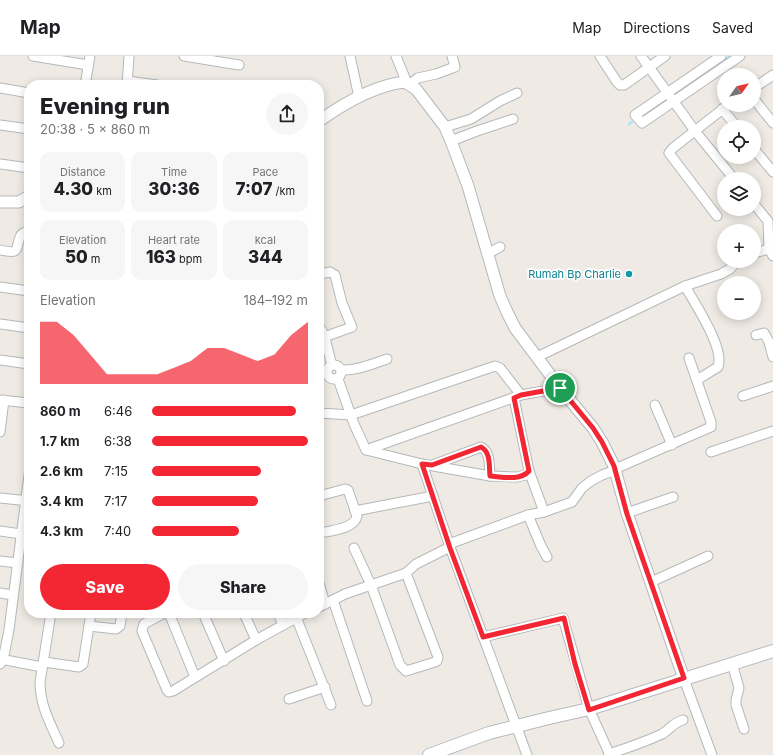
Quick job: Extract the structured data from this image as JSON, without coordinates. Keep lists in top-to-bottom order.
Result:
{
  "places": ["Rumah Bp Charlie"],
  "north": "top right",
  "page": {
    "header": "Map",
    "nav": ["Map", "Directions", "Saved"],
    "map_buttons": ["+", "−"],
    "heading": ["Evening run", "20:38 · 5 × 860 m"],
    "stats": [
      ["Distance", "4.30 km"],
      ["Time", "30:36"],
      ["Pace", "7:07 /km"],
      ["Elevation", "50 m"],
      ["Heart rate", "163 bpm"],
      ["kcal", "344"]
    ],
    "chart": ["Elevation", "184–192 m"],
    "list": [
      {
        "name": "860 m",
        "note": "6:46"
      },
      {
        "name": "1.7 km",
        "note": "6:38"
      },
      {
        "name": "2.6 km",
        "note": "7:15"
      },
      {
        "name": "3.4 km",
        "note": "7:17"
      },
      {
        "name": "4.3 km",
        "note": "7:40"
      }
    ],
    "buttons": ["Save", "Share"]
  }
}
